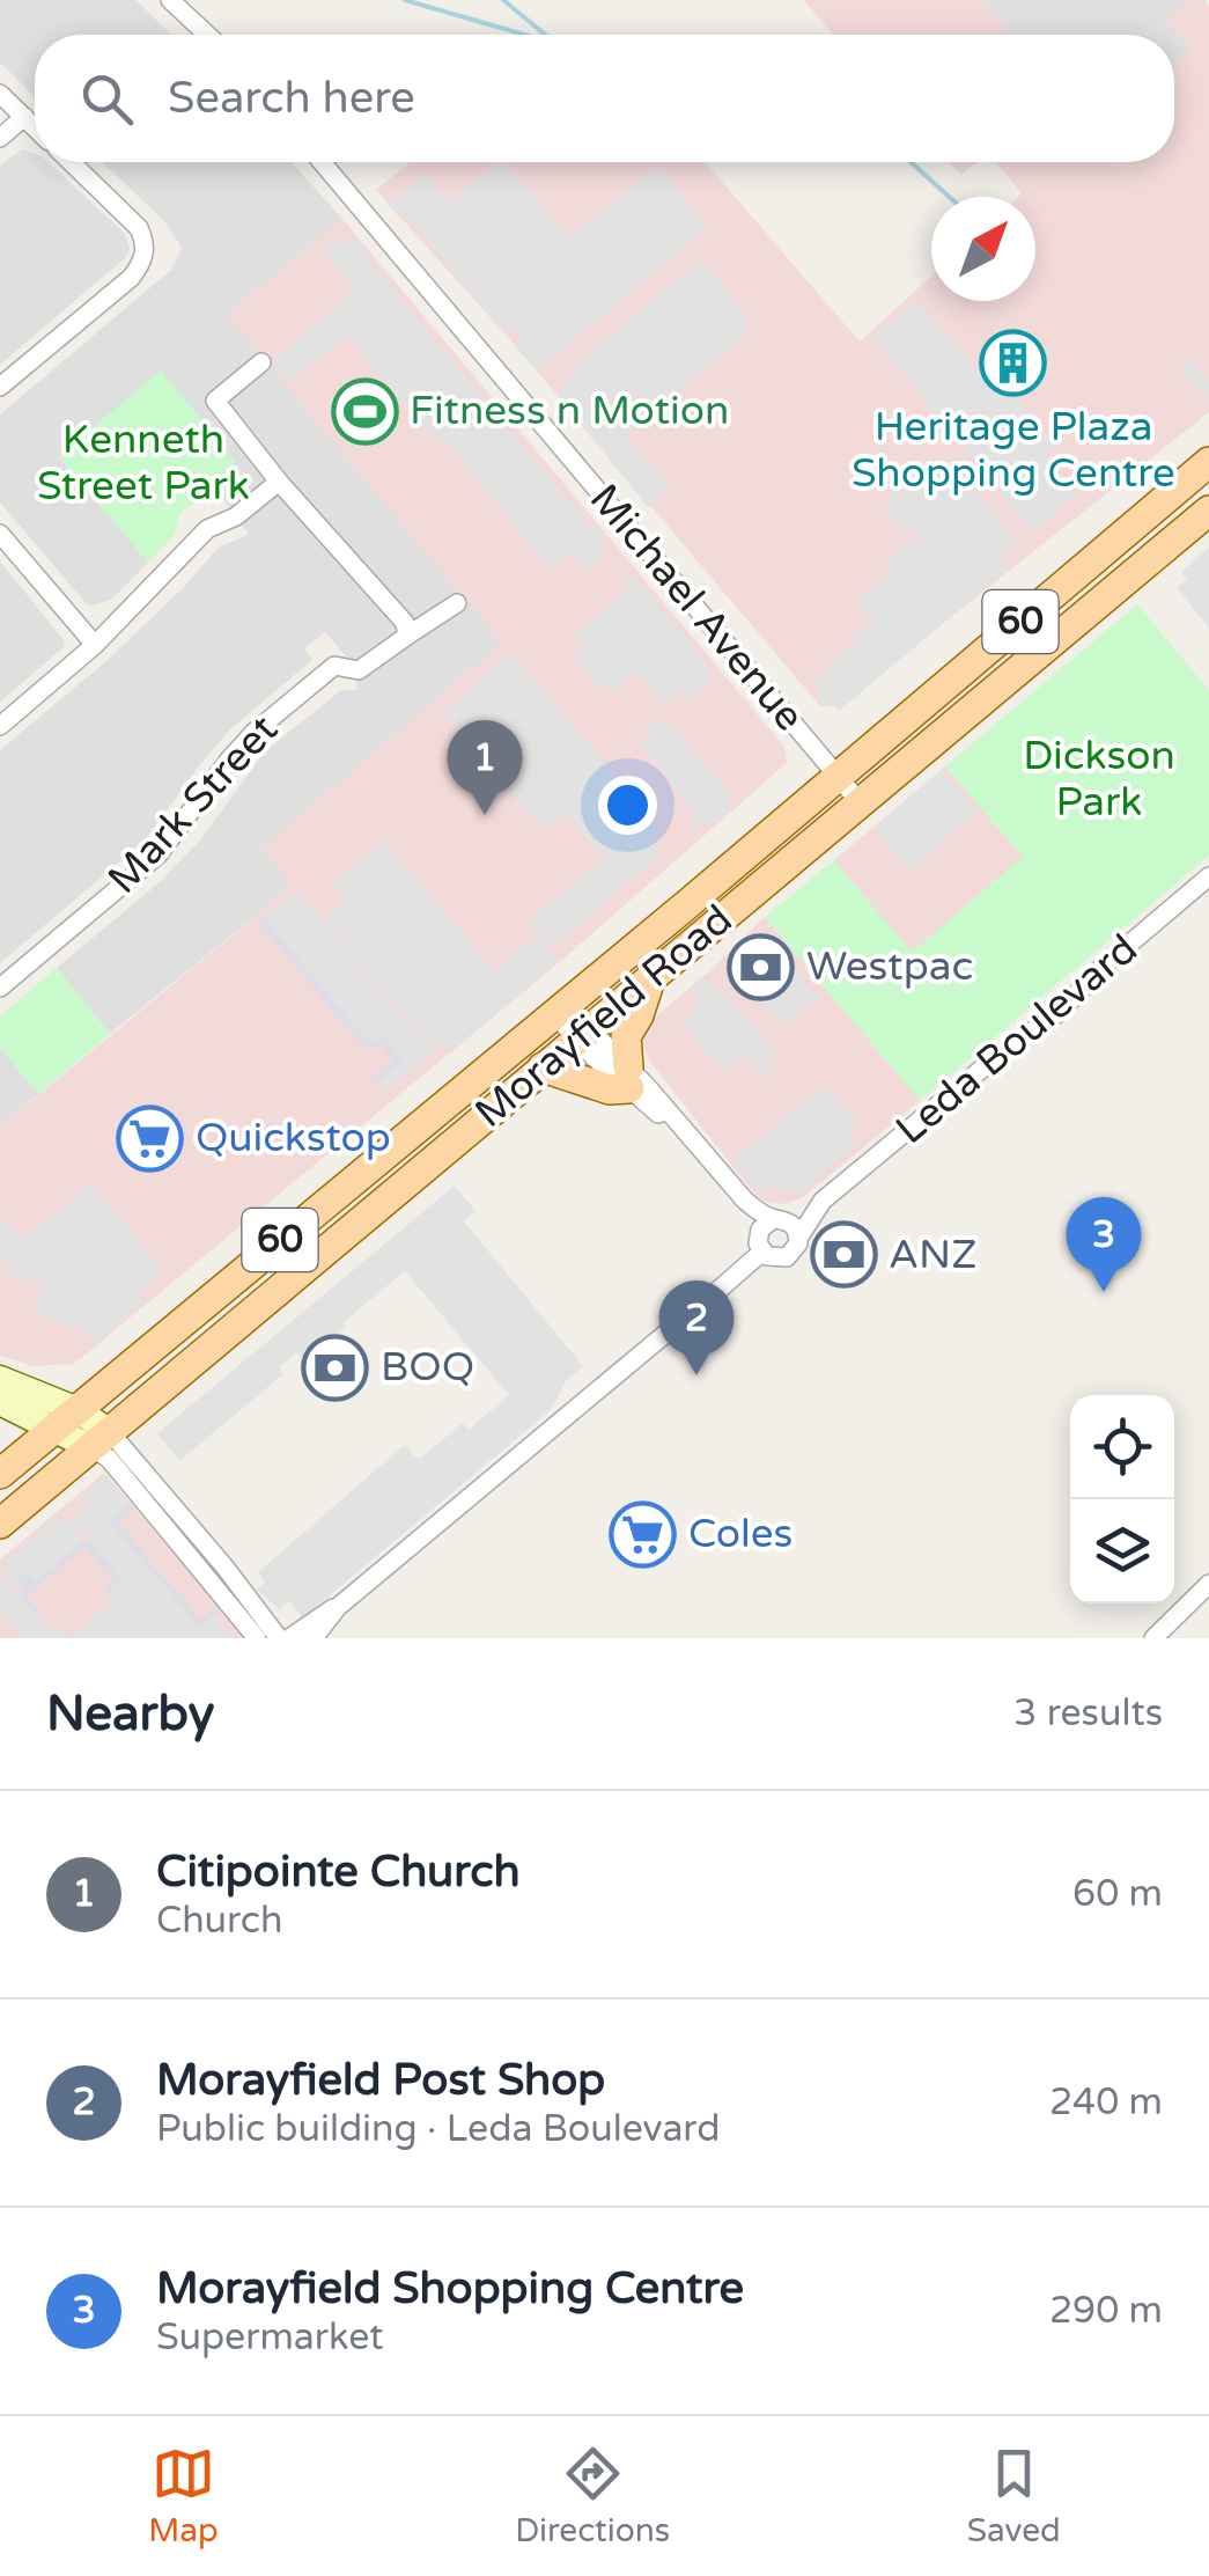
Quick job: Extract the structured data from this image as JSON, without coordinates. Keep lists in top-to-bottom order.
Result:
{
  "streets": {
    "main road": ["60", "Morayfield Road"],
    "street": ["Michael Avenue", "Mark Street", "Leda Boulevard"]
  },
  "crossings": [
    ["Michael Avenue", "Morayfield Road"]
  ],
  "parks": ["Kenneth Street Park", "Dickson Park"],
  "places": {
    "building": ["Heritage Plaza Shopping Centre"],
    "sports": ["Fitness n Motion"],
    "bank": ["Westpac", "ANZ", "BOQ"],
    "supermarket": ["Quickstop", "Coles"]
  },
  "north": "top right",
  "page": {
    "search": "Search here",
    "pins": ["1", "3", "2"],
    "heading": ["Nearby", "3 results"],
    "list": [
      {
        "mark": "1",
        "name": "Citipointe Church",
        "note": "Church",
        "value": "60 m"
      },
      {
        "mark": "2",
        "name": "Morayfield Post Shop",
        "note": "Public building · Leda Boulevard",
        "value": "240 m"
      },
      {
        "mark": "3",
        "name": "Morayfield Shopping Centre",
        "note": "Supermarket",
        "value": "290 m"
      }
    ],
    "nav": ["Map", "Directions", "Saved"]
  }
}
